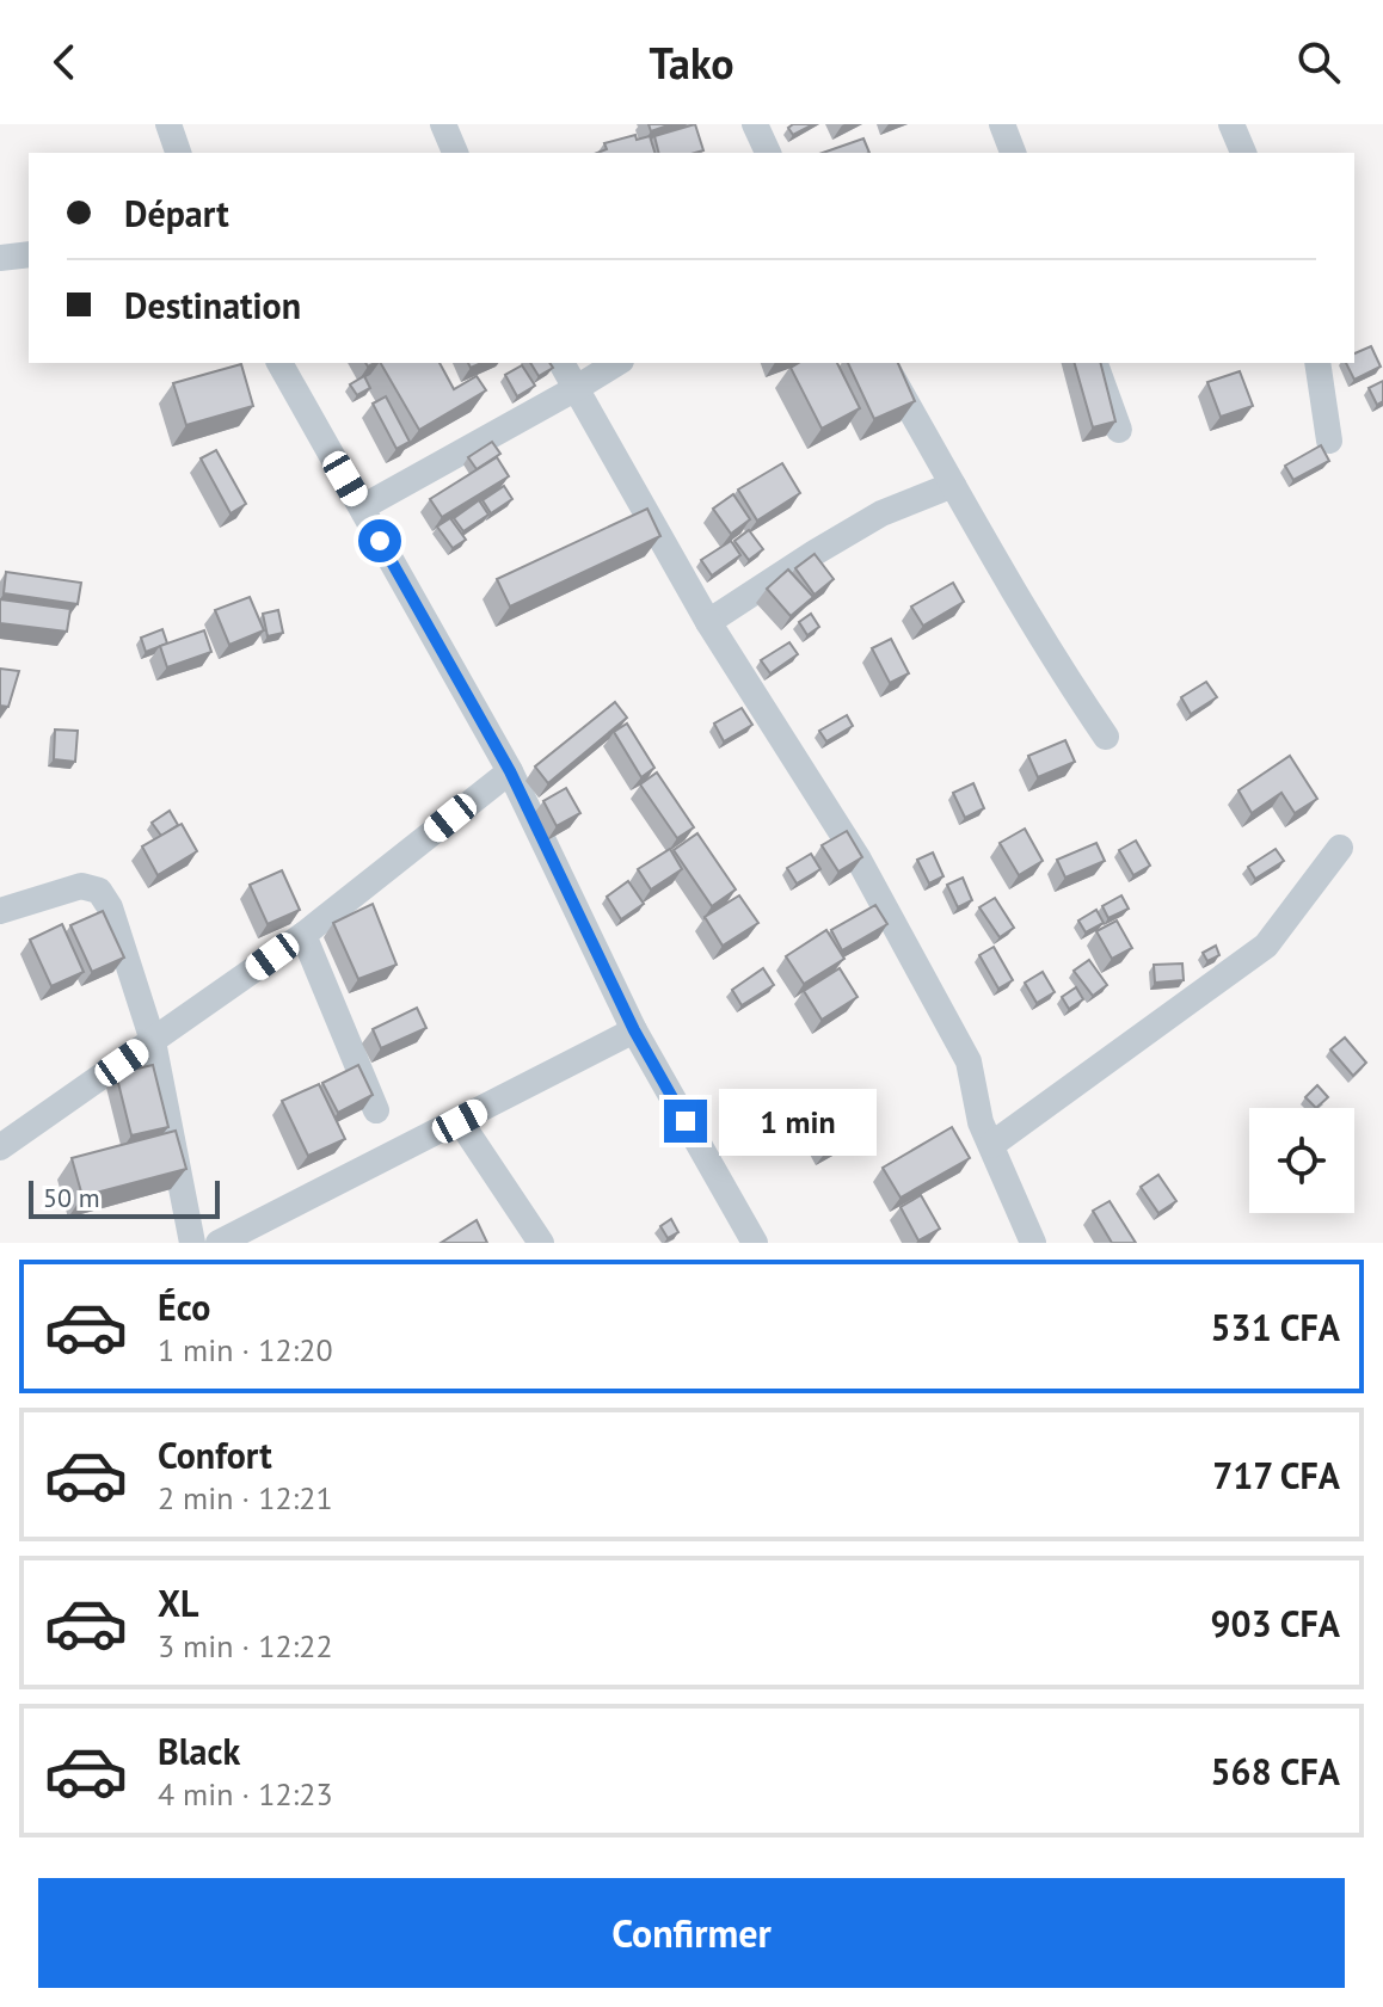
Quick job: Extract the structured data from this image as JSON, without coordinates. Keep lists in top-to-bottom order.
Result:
{
  "scale_bar": "50 m",
  "page": {
    "header": "Tako",
    "banner": ["Départ", "Destination"],
    "bubble": "1 min",
    "scale": "50 m",
    "list": [
      {
        "name": "Éco",
        "note": "1 min · 12:20",
        "value": "531 CFA"
      },
      {
        "name": "Confort",
        "note": "2 min · 12:21",
        "value": "717 CFA"
      },
      {
        "name": "XL",
        "note": "3 min · 12:22",
        "value": "903 CFA"
      },
      {
        "name": "Black",
        "note": "4 min · 12:23",
        "value": "568 CFA"
      }
    ],
    "buttons": "Confirmer"
  }
}
